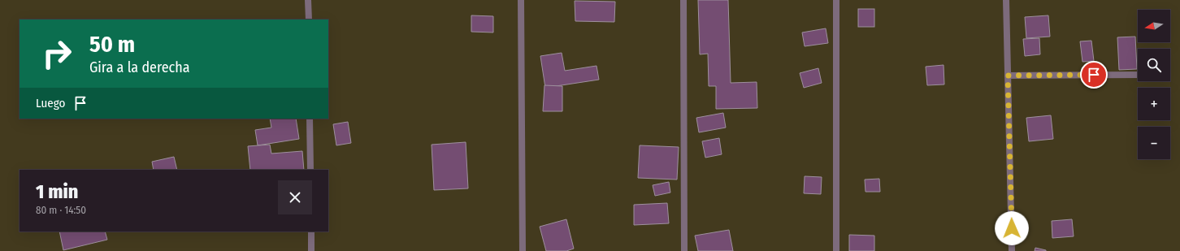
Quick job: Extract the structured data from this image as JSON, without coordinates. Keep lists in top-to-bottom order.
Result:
{
  "north": "left",
  "page": {
    "map_buttons": ["+", "−"],
    "turn": ["50 m", "Gira a la derecha"],
    "then": "Luego",
    "heading": ["1 min", "80 m · 14:50"]
  }
}
